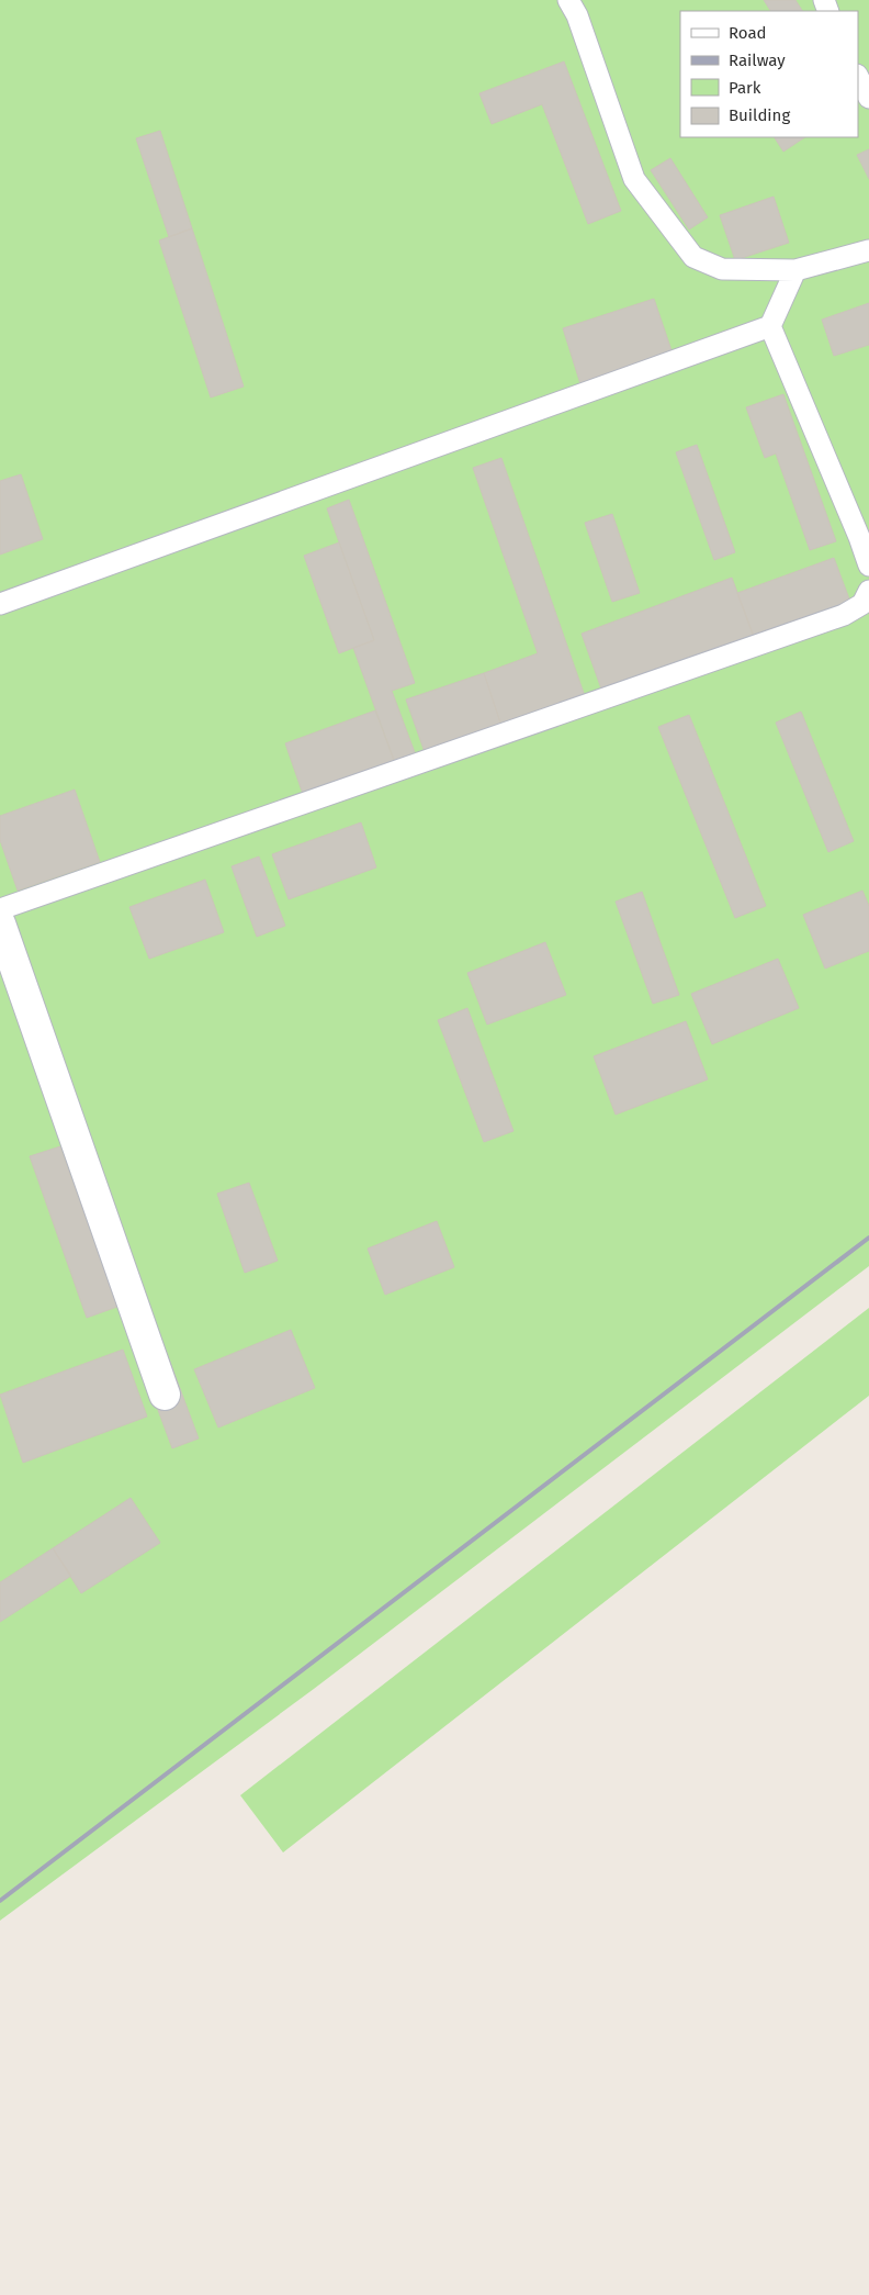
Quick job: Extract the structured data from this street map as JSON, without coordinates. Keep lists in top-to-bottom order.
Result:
{
  "legend": [
    "Road",
    "Railway",
    "Park",
    "Building"
  ]
}
